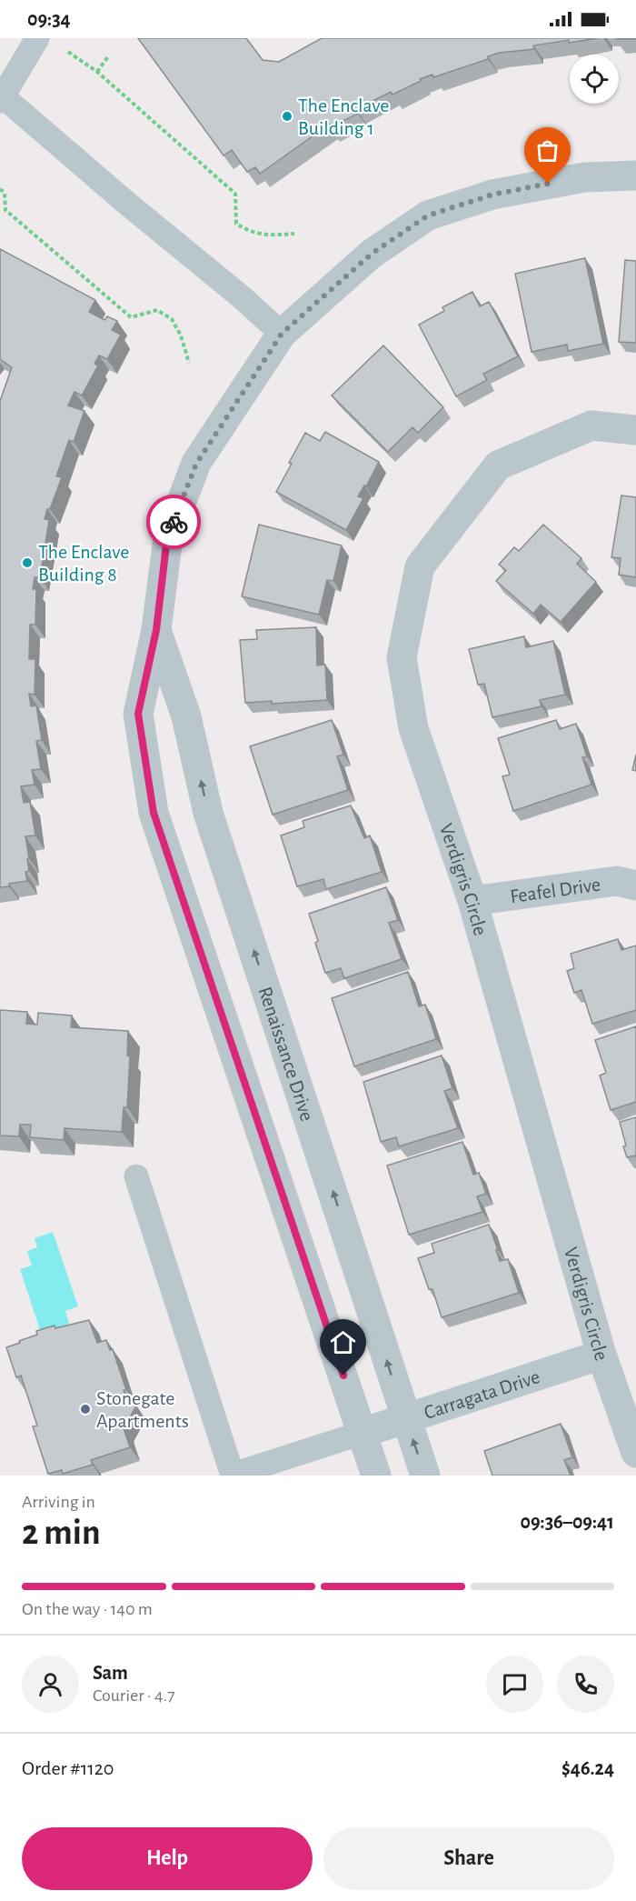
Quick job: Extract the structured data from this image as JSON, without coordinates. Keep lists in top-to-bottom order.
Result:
{
  "streets": {
    "street": [
      "Verdigris Circle",
      "Feafel Drive",
      "Renaissance Drive",
      "Carragata Drive"
    ]
  },
  "crossings": [
    ["Verdigris Circle", "Feafel Drive"],
    ["Verdigris Circle", "Carragata Drive"],
    ["Renaissance Drive", "Carragata Drive"]
  ],
  "places": ["The Enclave Building 1", "The Enclave Building 8", "Stonegate Apartments"],
  "page": {
    "status": "09:34",
    "heading": ["2 min", "Arriving in", "09:36–09:41"],
    "panel": [
      "Sam",
      "Courier · 4.7",
      "Order #1120",
      "$46.24"
    ],
    "bar": "On the way · 140 m",
    "buttons": ["Help", "Share"]
  }
}
